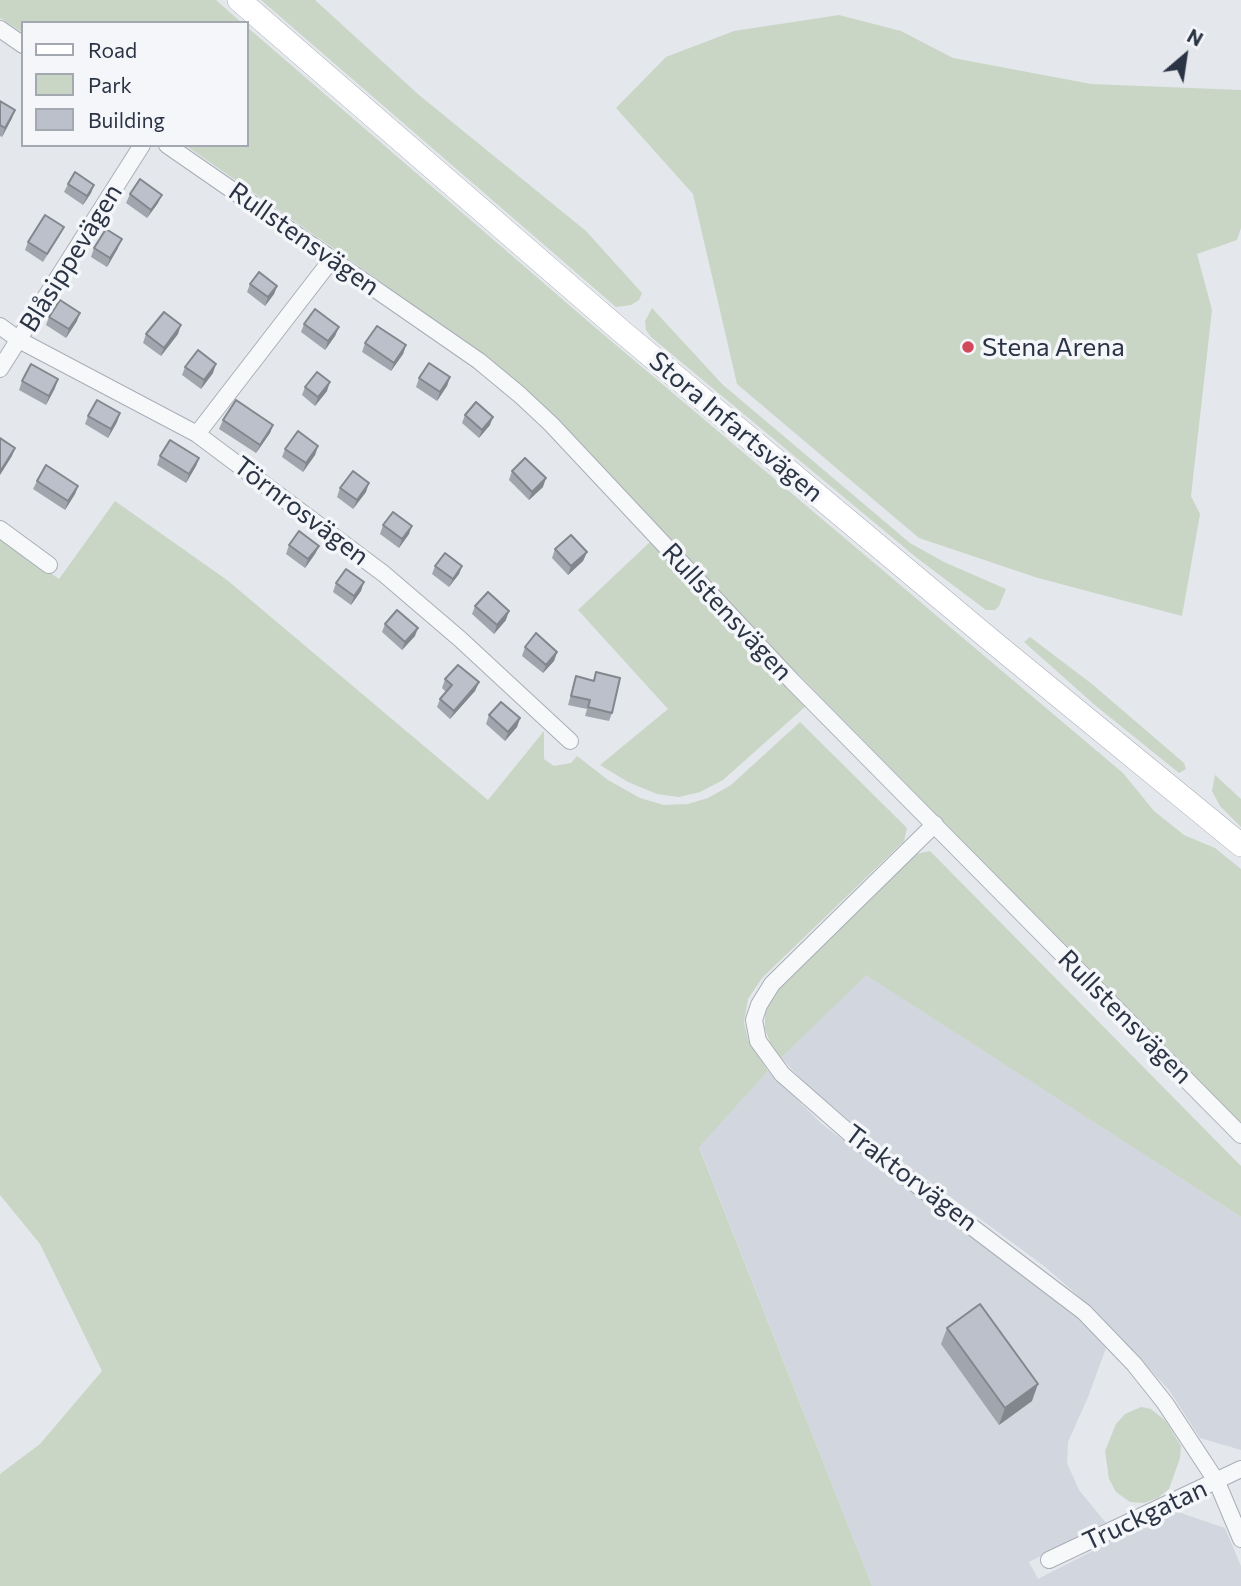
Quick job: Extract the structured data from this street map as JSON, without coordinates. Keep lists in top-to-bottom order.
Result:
{
  "streets": {
    "main road": ["Stora Infartsvägen"],
    "street": [
      "Rullstensvägen",
      "Blåsippevägen",
      "Törnrosvägen",
      "Traktorvägen",
      "Truckgatan"
    ]
  },
  "crossings": [
    ["Rullstensvägen", "Traktorvägen"],
    ["Blåsippevägen", "Törnrosvägen"],
    ["Traktorvägen", "Truckgatan"]
  ],
  "places": ["Stena Arena"],
  "legend": ["Road", "Park", "Building"],
  "north": "top right"
}
